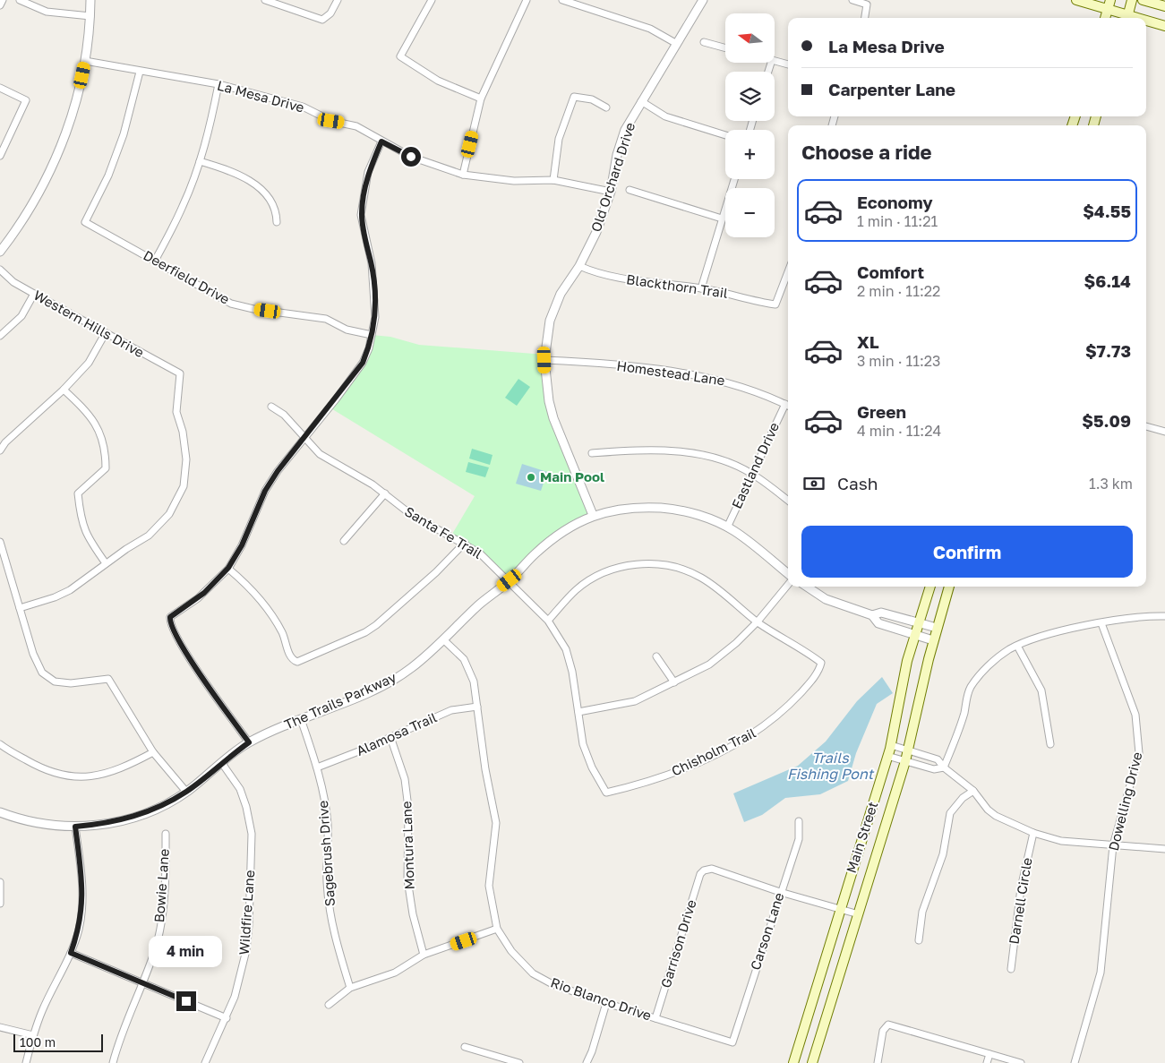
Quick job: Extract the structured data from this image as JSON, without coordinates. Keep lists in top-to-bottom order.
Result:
{
  "streets": {
    "main road": ["Main Street"],
    "street": [
      "La Mesa Drive",
      "Old Orchard Drive",
      "Deerfield Drive",
      "Blackthorn Trail",
      "Western Hills Drive",
      "Homestead Lane",
      "Eastland Drive",
      "Santa Fe Trail",
      "The Trails Parkway",
      "Alamosa Trail",
      "Chisholm Trail",
      "Dowelling Drive",
      "Montura Lane",
      "Sagebrush Drive",
      "Bowie Lane",
      "Darnell Circle",
      "Wildfire Lane",
      "Carson Lane",
      "Garrison Drive",
      "Rio Blanco Drive"
    ]
  },
  "crossings": [
    ["La Mesa Drive", "Old Orchard Drive"],
    ["La Mesa Drive", "Deerfield Drive"],
    ["Old Orchard Drive", "Blackthorn Trail"],
    ["Old Orchard Drive", "Homestead Lane"],
    ["Old Orchard Drive", "The Trails Parkway"],
    ["Homestead Lane", "Eastland Drive"],
    ["Eastland Drive", "The Trails Parkway"],
    ["Santa Fe Trail", "The Trails Parkway"],
    ["Santa Fe Trail", "Chisholm Trail"],
    ["The Trails Parkway", "Sagebrush Drive"],
    ["The Trails Parkway", "Wildfire Lane"],
    ["The Trails Parkway", "Rio Blanco Drive"],
    ["Alamosa Trail", "Montura Lane"],
    ["Alamosa Trail", "Sagebrush Drive"],
    ["Alamosa Trail", "Rio Blanco Drive"],
    ["Carson Lane", "Garrison Drive"],
    ["Carson Lane", "Rio Blanco Drive"],
    ["Garrison Drive", "Rio Blanco Drive"]
  ],
  "water": ["Trails Fishing Pont"],
  "places": ["Main Pool"],
  "scale_bar": "100 m",
  "north": "left",
  "page": {
    "map_buttons": ["+", "−"],
    "banner": ["La Mesa Drive", "Carpenter Lane"],
    "heading": "Choose a ride",
    "list": [
      {
        "name": "Economy",
        "note": "1 min · 11:21",
        "value": "$4.55"
      },
      {
        "name": "Comfort",
        "note": "2 min · 11:22",
        "value": "$6.14"
      },
      {
        "name": "XL",
        "note": "3 min · 11:23",
        "value": "$7.73"
      },
      {
        "name": "Green",
        "note": "4 min · 11:24",
        "value": "$5.09"
      }
    ],
    "pay": ["Cash", "1.3 km"],
    "buttons": "Confirm",
    "bubble": "4 min",
    "scale": "100 m"
  }
}
